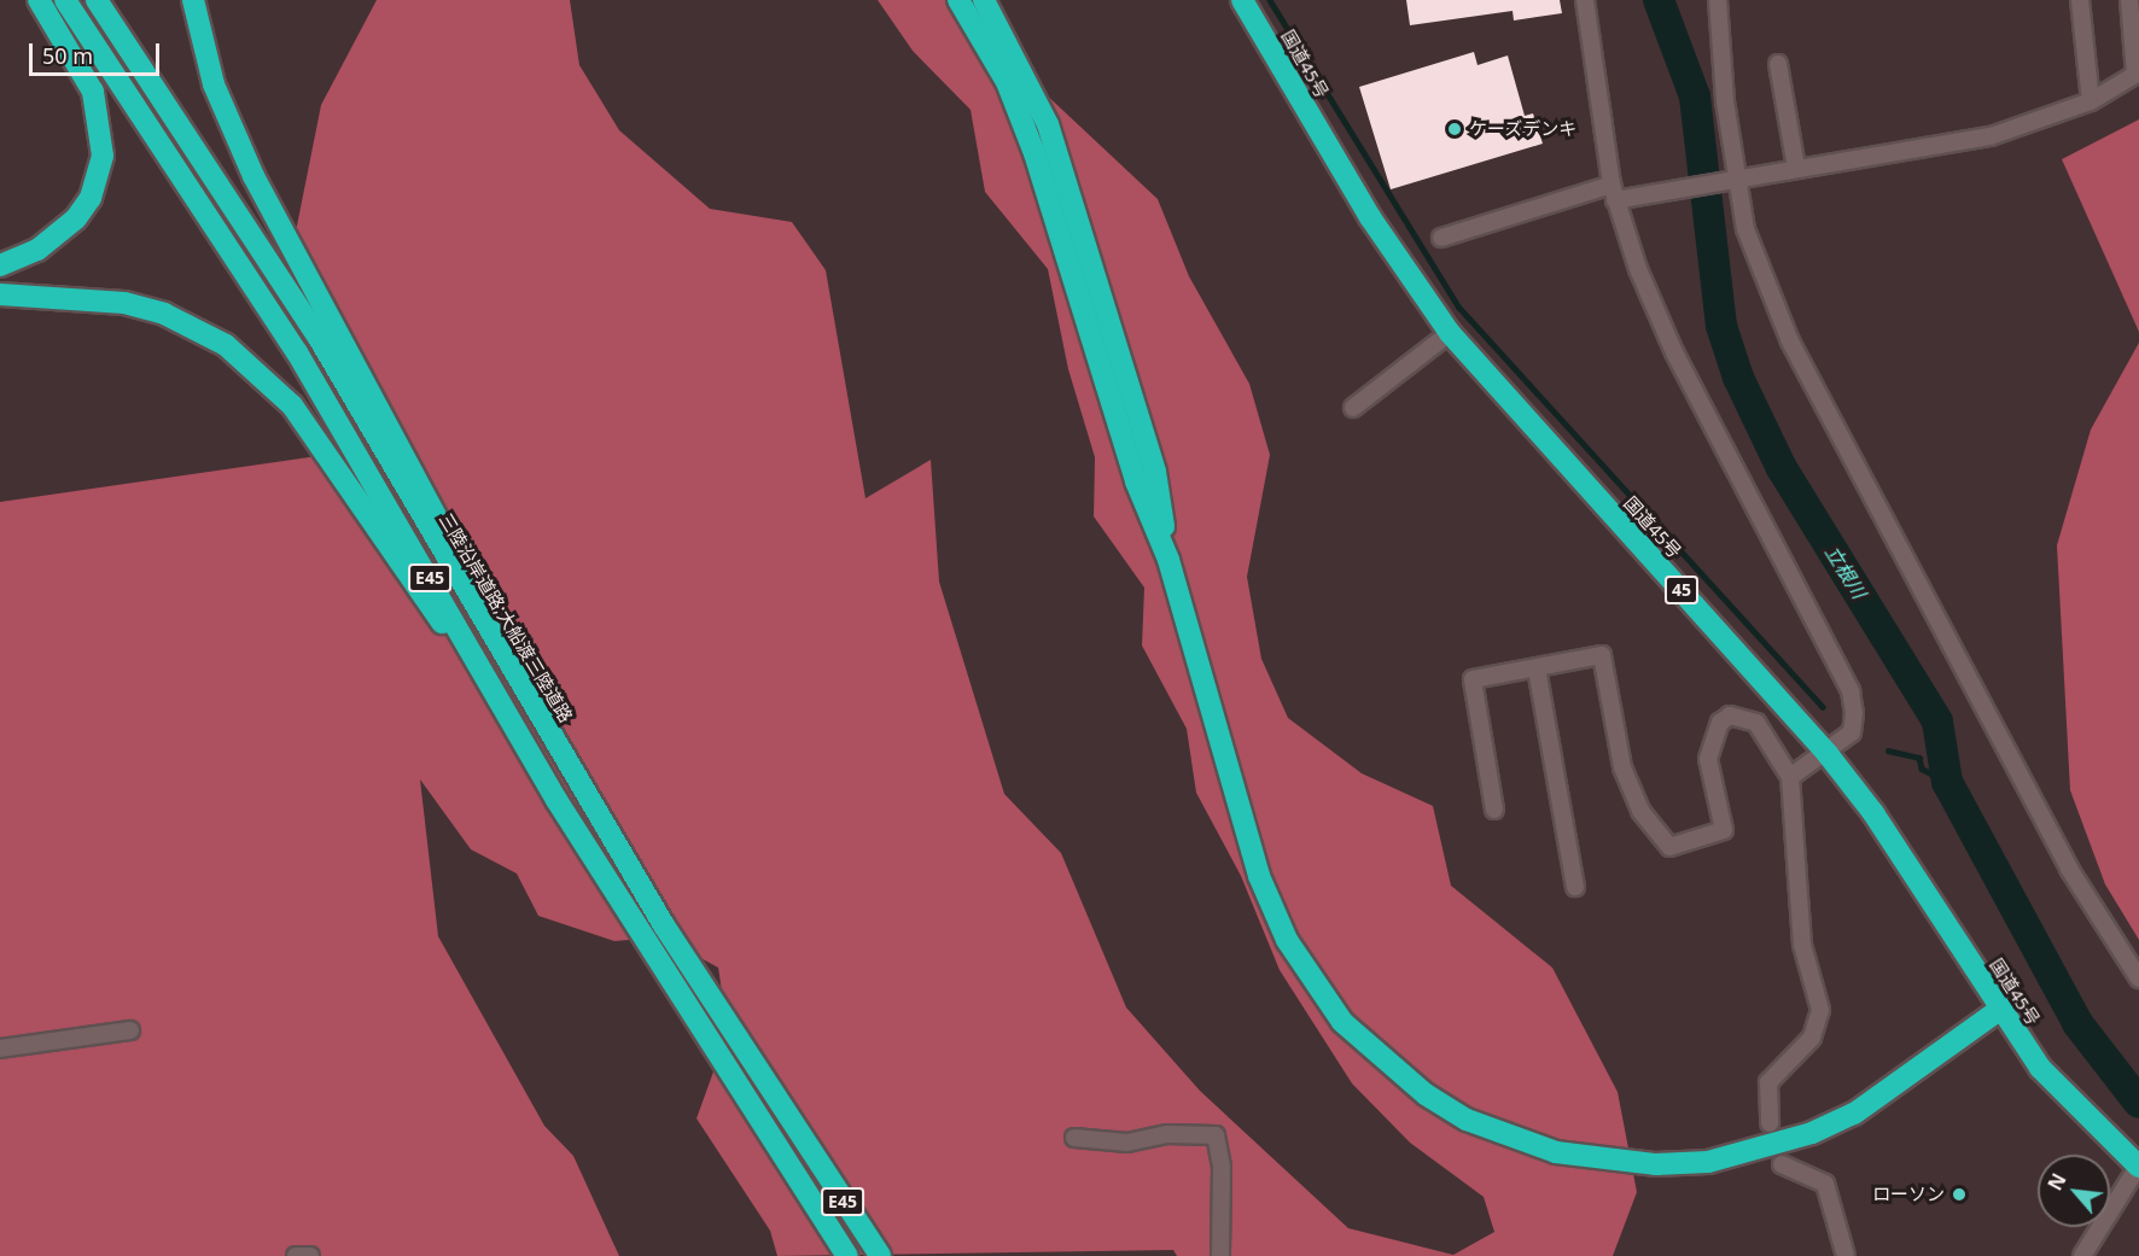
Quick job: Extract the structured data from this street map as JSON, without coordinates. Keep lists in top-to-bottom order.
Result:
{
  "streets": {
    "highway": [
      "国道45号",
      "E45",
      "45",
      "三陸沿岸道路;大船渡三陸道路"
    ]
  },
  "water": ["立根川"],
  "places": ["ケーズデンキ", "ローソン"],
  "scale_bar": "50 m",
  "north": "top left"
}
